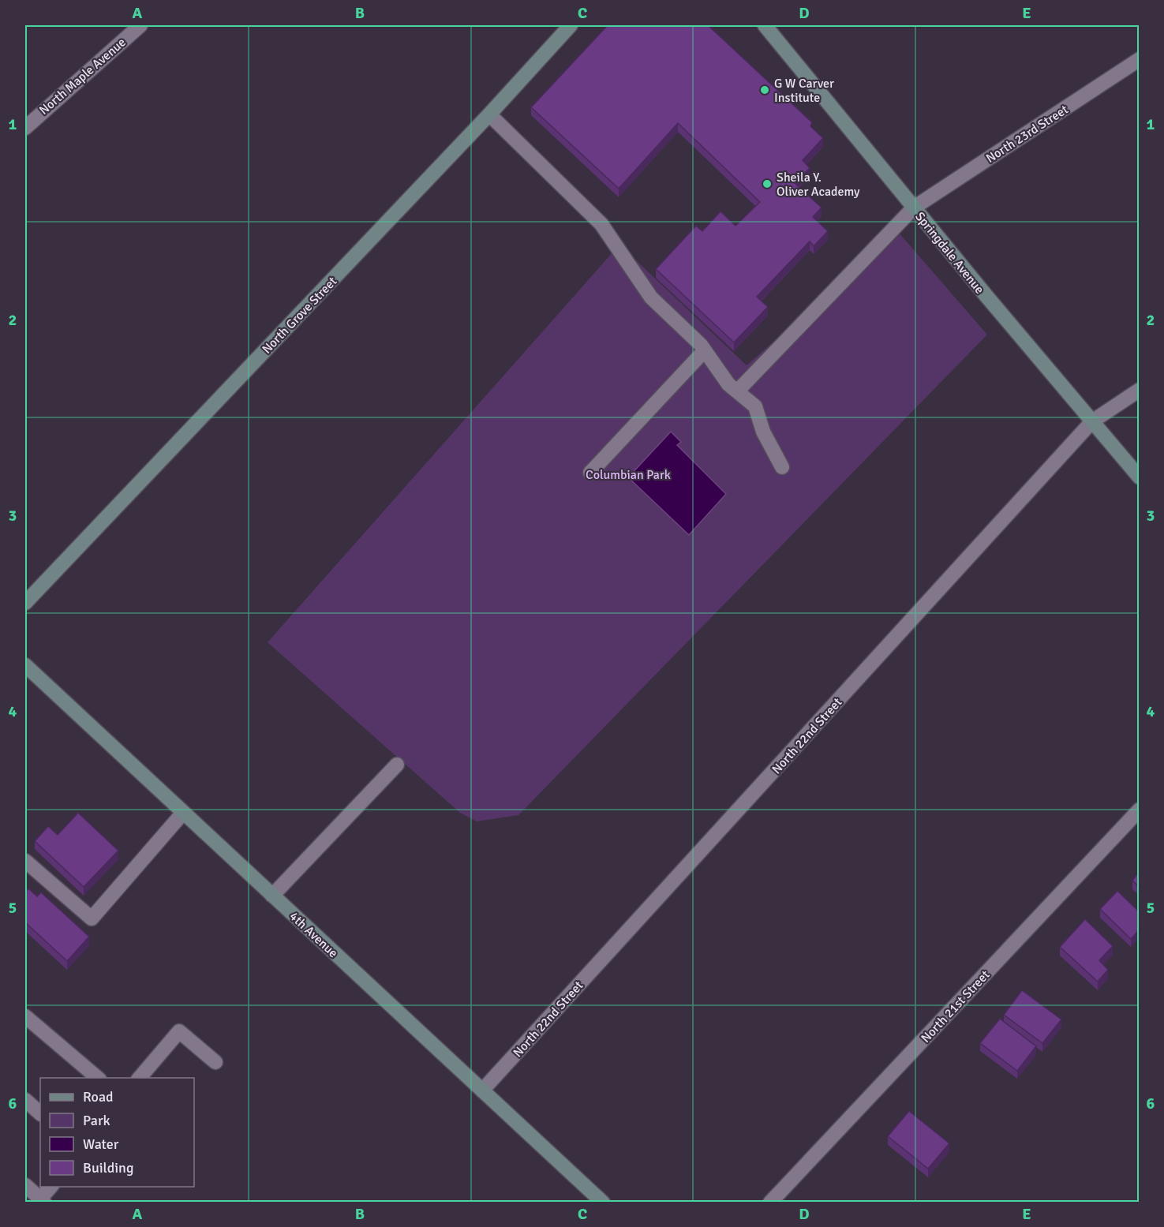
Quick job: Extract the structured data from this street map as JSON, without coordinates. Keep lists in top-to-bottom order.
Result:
{
  "streets": {
    "street": [
      "North Maple Avenue",
      "North 23rd Street",
      "Springdale Avenue",
      "North Grove Street",
      "North 22nd Street",
      "4th Avenue",
      "North 21st Street"
    ]
  },
  "crossings": [
    ["North 23rd Street", "Springdale Avenue"],
    ["Springdale Avenue", "North 22nd Street"],
    ["North 22nd Street", "4th Avenue"]
  ],
  "parks": ["Columbian Park"],
  "places": ["G W Carver Institute", "Sheila Y. Oliver Academy"],
  "legend": [
    "Road",
    "Park",
    "Water",
    "Building"
  ],
  "grid": {
    "columns": [
      "A",
      "B",
      "C",
      "D",
      "E"
    ],
    "rows": [
      "1",
      "2",
      "3",
      "4",
      "5",
      "6"
    ]
  }
}
